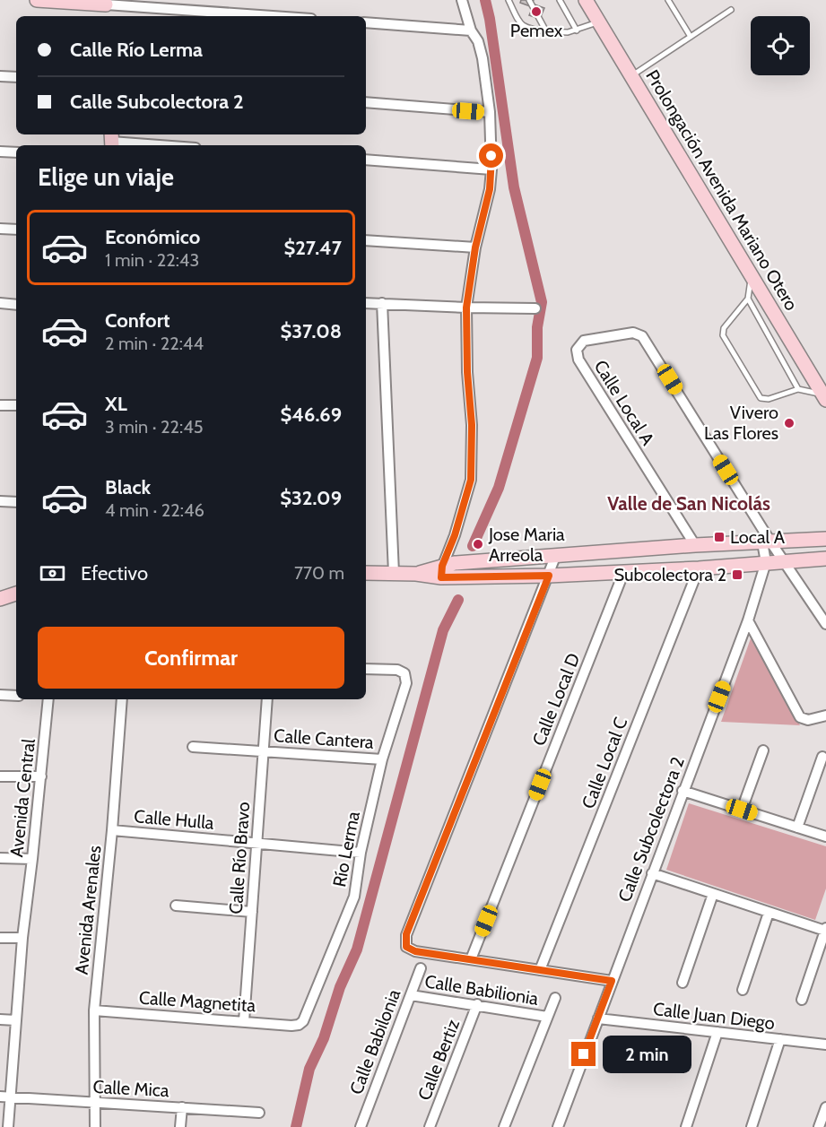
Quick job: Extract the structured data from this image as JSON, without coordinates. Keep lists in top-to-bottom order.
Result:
{
  "streets": {
    "main road": ["Prolongación Avenida Mariano Otero"],
    "street": [
      "Calle Local A",
      "Calle Local D",
      "Calle Cantera",
      "Calle Local C",
      "Avenida Central",
      "Calle Hulla",
      "Calle Subcolectora 2",
      "Río Lerma",
      "Calle Río Bravo",
      "Avenida Arenales",
      "Calle Babilionia",
      "Calle Magnetita",
      "Calle Juan Diego",
      "Calle Babilonia",
      "Calle Bertiz",
      "Calle Mica"
    ]
  },
  "crossings": [
    ["Calle Local A", "Calle Subcolectora 2"],
    ["Calle Cantera", "Río Lerma"],
    ["Calle Cantera", "Calle Río Bravo"],
    ["Avenida Central", "Calle Mica"],
    ["Calle Hulla", "Río Lerma"],
    ["Calle Hulla", "Calle Río Bravo"],
    ["Calle Hulla", "Avenida Arenales"],
    ["Calle Subcolectora 2", "Calle Juan Diego"],
    ["Río Lerma", "Calle Magnetita"],
    ["Calle Río Bravo", "Calle Magnetita"],
    ["Avenida Arenales", "Calle Magnetita"],
    ["Avenida Arenales", "Calle Mica"],
    ["Calle Babilionia", "Calle Babilonia"],
    ["Calle Babilionia", "Calle Bertiz"]
  ],
  "districts": ["Valle de San Nicolás"],
  "places": {
    "other": ["Pemex", "Vivero Las Flores", "Jose Maria Arreola"],
    "transit": ["Local A", "Subcolectora 2"]
  },
  "page": {
    "banner": ["Calle Río Lerma", "Calle Subcolectora 2"],
    "heading": "Elige un viaje",
    "list": [
      {
        "name": "Económico",
        "note": "1 min · 22:43",
        "value": "$27.47"
      },
      {
        "name": "Confort",
        "note": "2 min · 22:44",
        "value": "$37.08"
      },
      {
        "name": "XL",
        "note": "3 min · 22:45",
        "value": "$46.69"
      },
      {
        "name": "Black",
        "note": "4 min · 22:46",
        "value": "$32.09"
      }
    ],
    "pay": ["Efectivo", "770 m"],
    "buttons": "Confirmar",
    "bubble": "2 min"
  }
}
